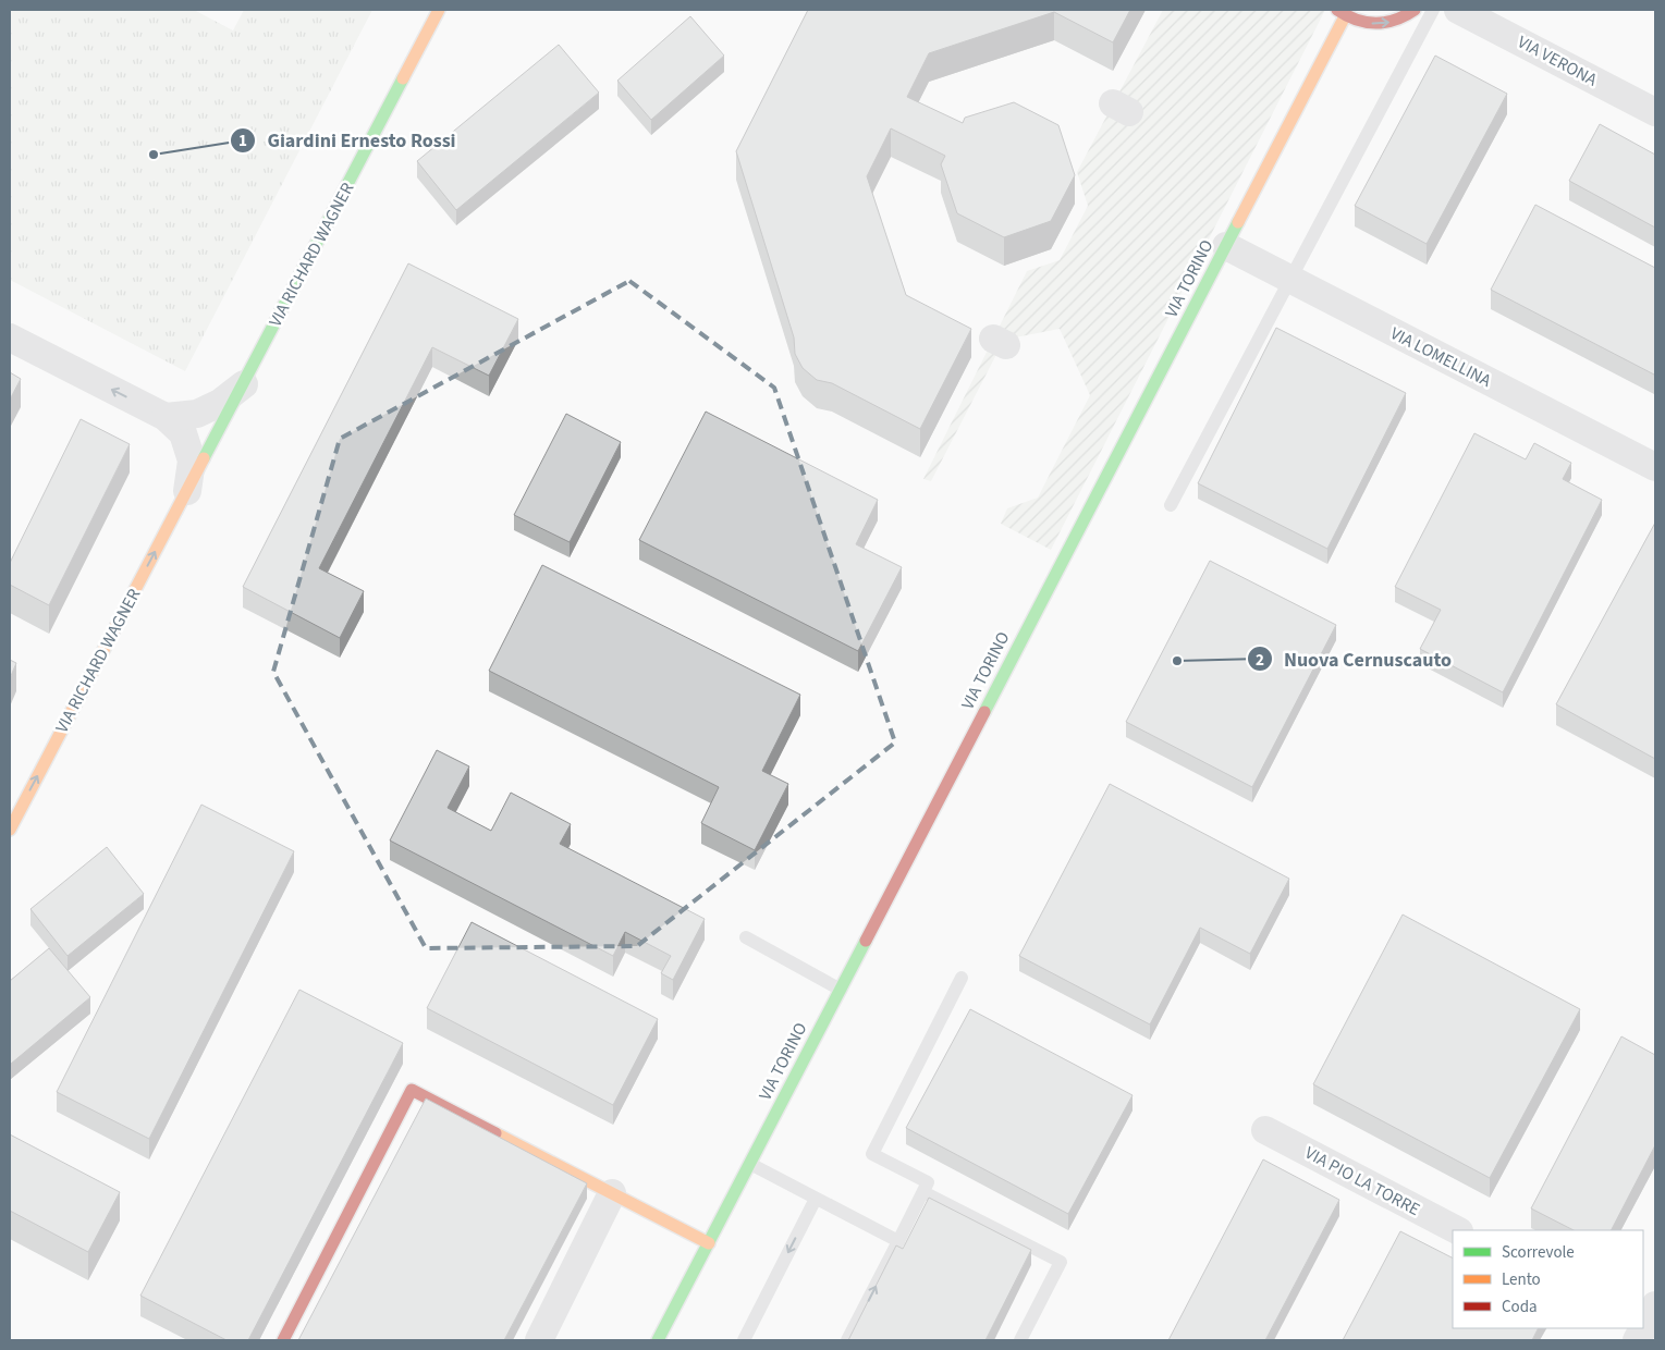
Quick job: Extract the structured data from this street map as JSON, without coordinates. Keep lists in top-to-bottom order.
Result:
{
  "streets": {
    "street": [
      "VIA VERONA",
      "VIA RICHARD WAGNER",
      "VIA TORINO",
      "VIA LOMELLINA",
      "VIA PIO LA TORRE"
    ]
  },
  "crossings": [
    ["VIA TORINO", "VIA LOMELLINA"]
  ],
  "places": ["Giardini Ernesto Rossi", "Nuova Cernuscauto"],
  "legend": ["Scorrevole", "Lento", "Coda"]
}
